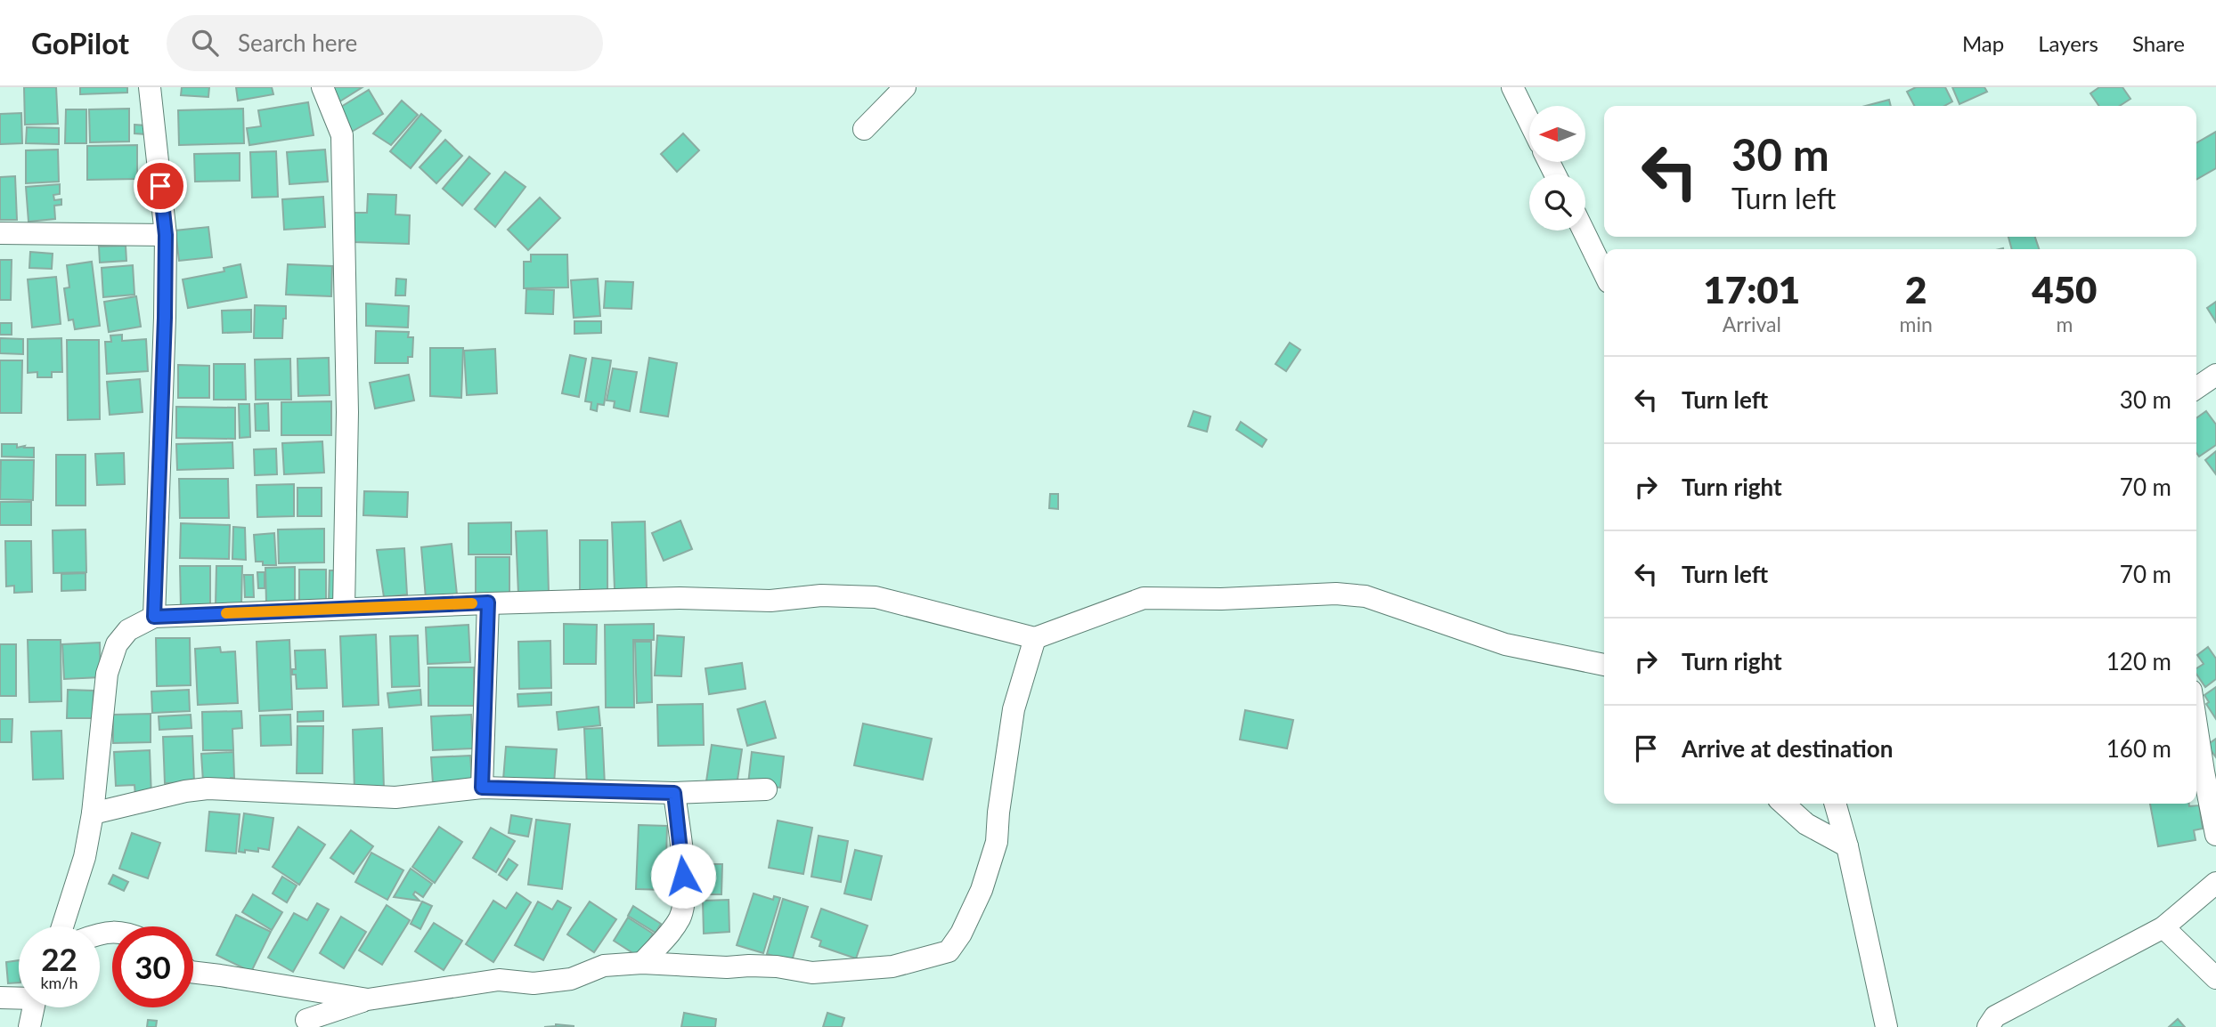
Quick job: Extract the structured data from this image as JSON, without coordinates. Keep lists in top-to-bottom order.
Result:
{
  "north": "left",
  "page": {
    "header": "GoPilot",
    "search": "Search here",
    "nav": ["Map", "Layers", "Share"],
    "turn": ["30 m", "Turn left"],
    "eta": [
      "17:01",
      "Arrival",
      "2",
      "min",
      "450",
      "m"
    ],
    "list": [
      {
        "name": "Turn left",
        "value": "30 m"
      },
      {
        "name": "Turn right",
        "value": "70 m"
      },
      {
        "name": "Turn left",
        "value": "70 m"
      },
      {
        "name": "Turn right",
        "value": "120 m"
      },
      {
        "name": "Arrive at destination",
        "value": "160 m"
      }
    ],
    "speed": "22 km/h",
    "limit": "30"
  }
}
